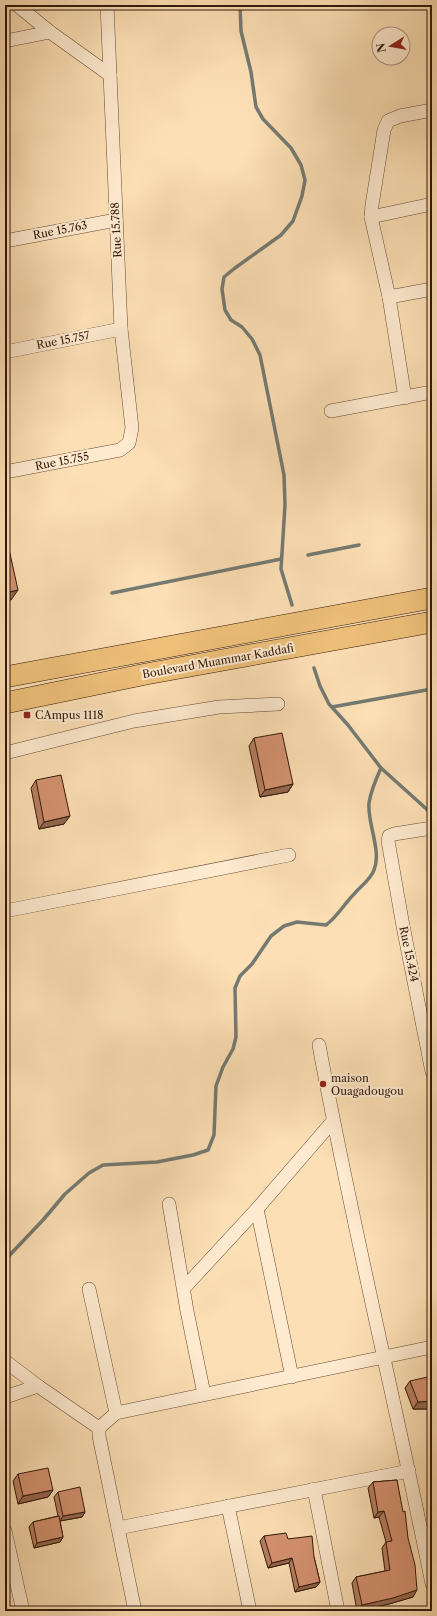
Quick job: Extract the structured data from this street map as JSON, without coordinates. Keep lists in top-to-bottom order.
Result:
{
  "streets": {
    "main road": ["Boulevard Muammar Kaddafi"],
    "street": [
      "Rue 15.763",
      "Rue 15.788",
      "Rue 15.757",
      "Rue 15.755",
      "Rue 15.424"
    ]
  },
  "crossings": [
    ["Rue 15.763", "Rue 15.788"],
    ["Rue 15.788", "Rue 15.757"],
    ["Rue 15.788", "Rue 15.755"]
  ],
  "places": {
    "transit": ["CAmpus 1118"],
    "other": ["maison Ouagadougou"]
  },
  "north": "left"
}
